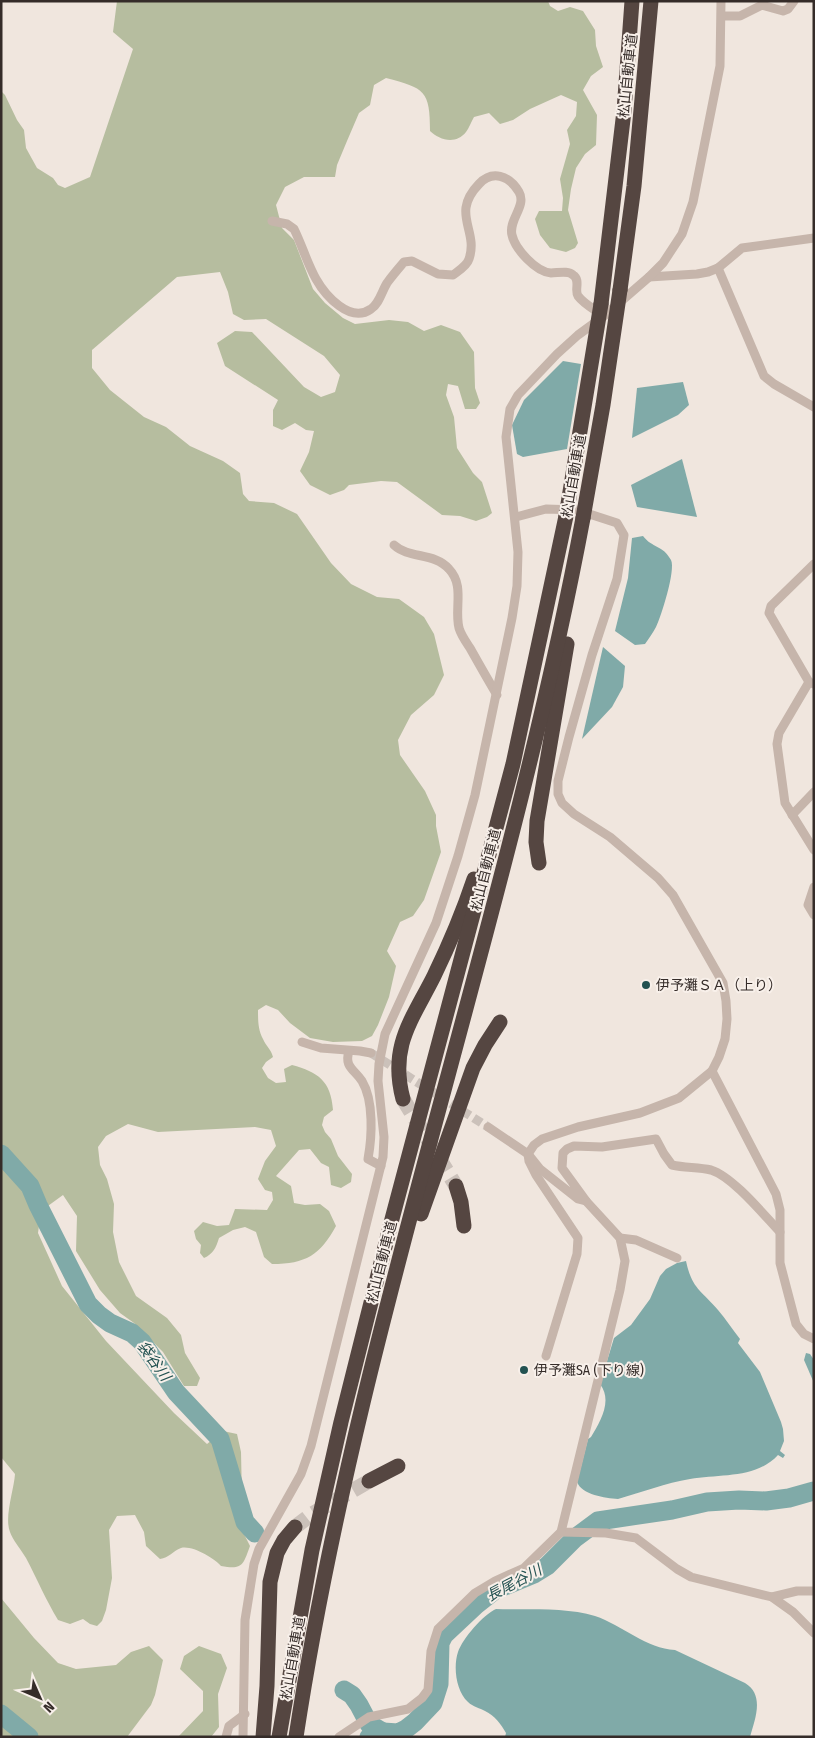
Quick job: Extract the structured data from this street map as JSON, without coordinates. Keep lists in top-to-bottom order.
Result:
{
  "streets": {
    "highway": ["松山自動車道"]
  },
  "water": ["袋谷川", "長尾谷川"],
  "places": ["伊予灘ＳＡ（上り）", "伊予灘SA (下り線)"],
  "north": "bottom right"
}
